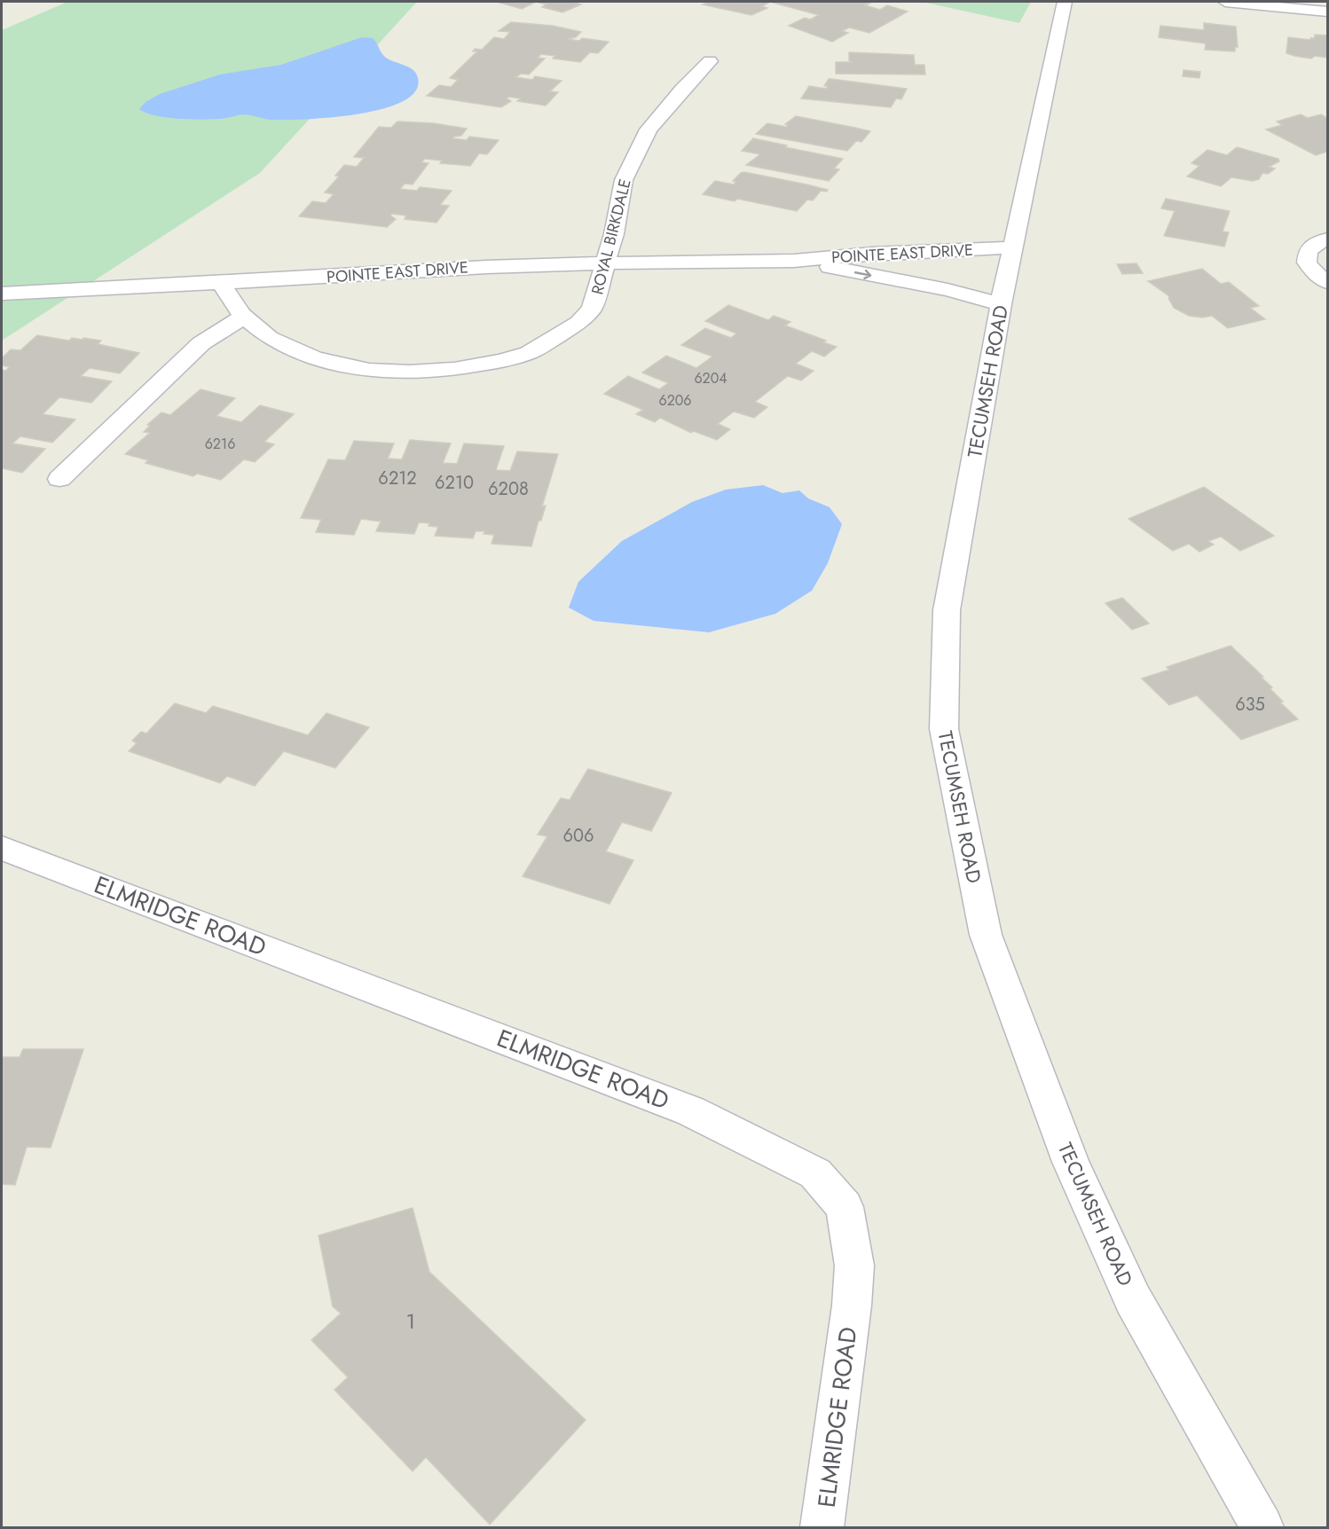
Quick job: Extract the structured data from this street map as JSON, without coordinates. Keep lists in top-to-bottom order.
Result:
{
  "streets": {
    "street": [
      "ROYAL BIRKDALE",
      "POINTE EAST DRIVE",
      "TECUMSEH ROAD",
      "ELMRIDGE ROAD"
    ]
  },
  "crossings": [
    ["ROYAL BIRKDALE", "POINTE EAST DRIVE"],
    ["POINTE EAST DRIVE", "TECUMSEH ROAD"]
  ],
  "house_numbers": [
    "6204",
    "6206",
    "6216",
    "6212",
    "6210",
    "6208",
    "635",
    "606",
    "1"
  ]
}
